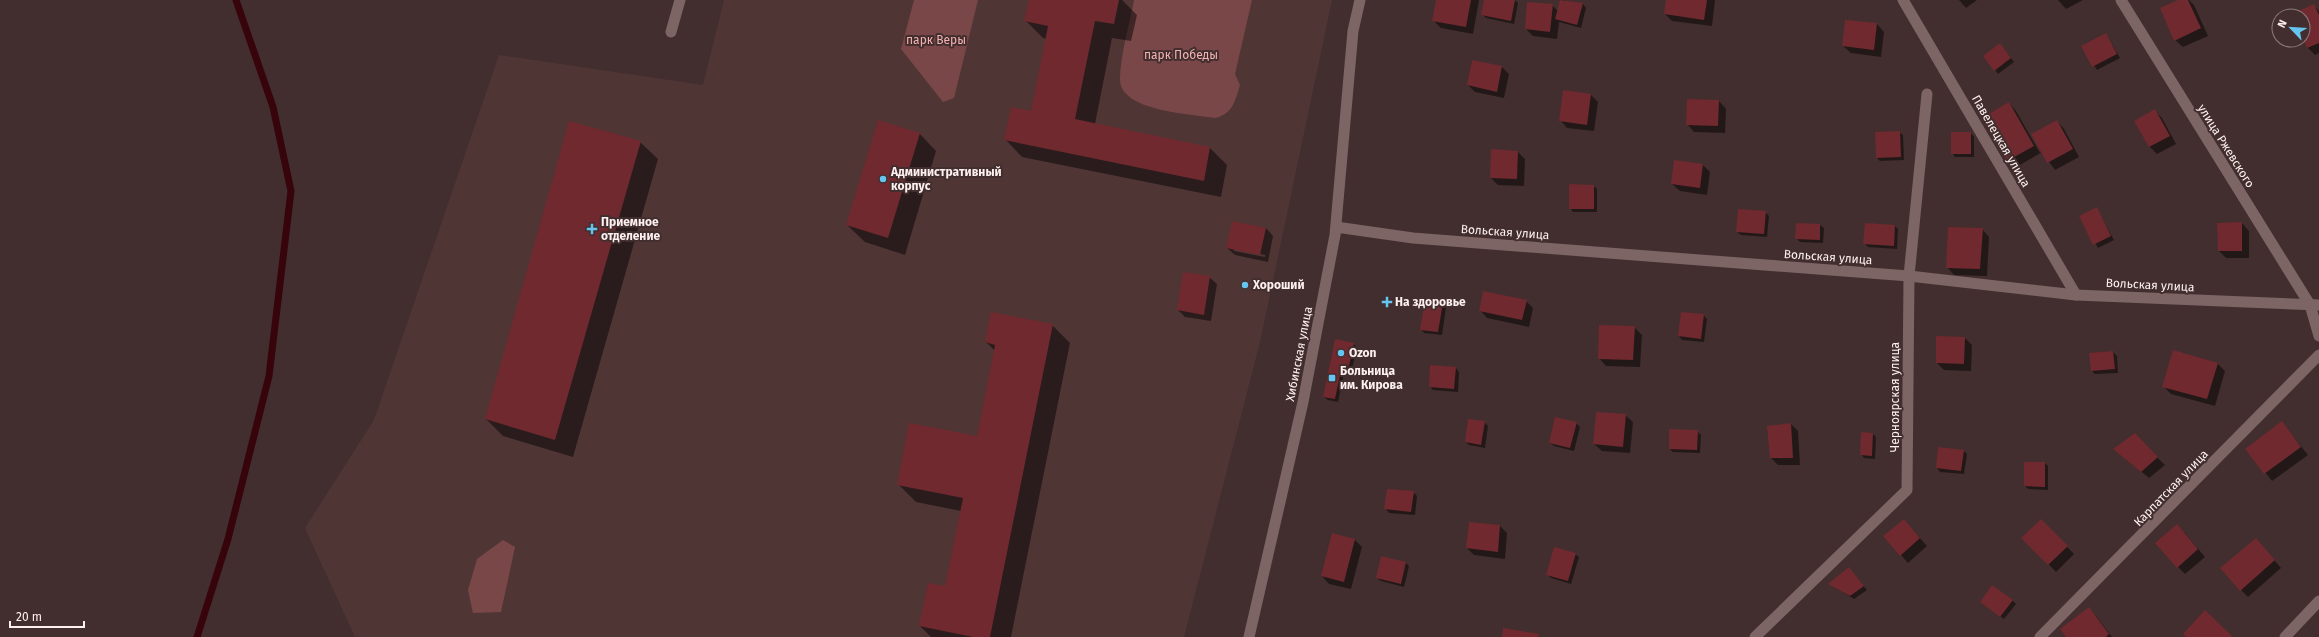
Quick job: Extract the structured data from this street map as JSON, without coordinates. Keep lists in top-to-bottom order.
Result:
{
  "streets": {
    "street": [
      "Павелецкая улица",
      "улица Ржевского",
      "Вольская улица",
      "Хибинская улица",
      "Черноярская улица",
      "Карпатская улица"
    ]
  },
  "crossings": [
    ["Павелецкая улица", "Вольская улица"],
    ["улица Ржевского", "Вольская улица"],
    ["Вольская улица", "Хибинская улица"],
    ["Вольская улица", "Черноярская улица"]
  ],
  "parks": ["парк Веры", "парк Победы"],
  "places": {
    "other": ["Административный корпус", "Хороший", "Ozon"],
    "health": ["Приемное отделение", "На здоровье"],
    "transit": ["Больница им. Кирова"]
  },
  "scale_bar": "20 m",
  "north": "top left"
}
